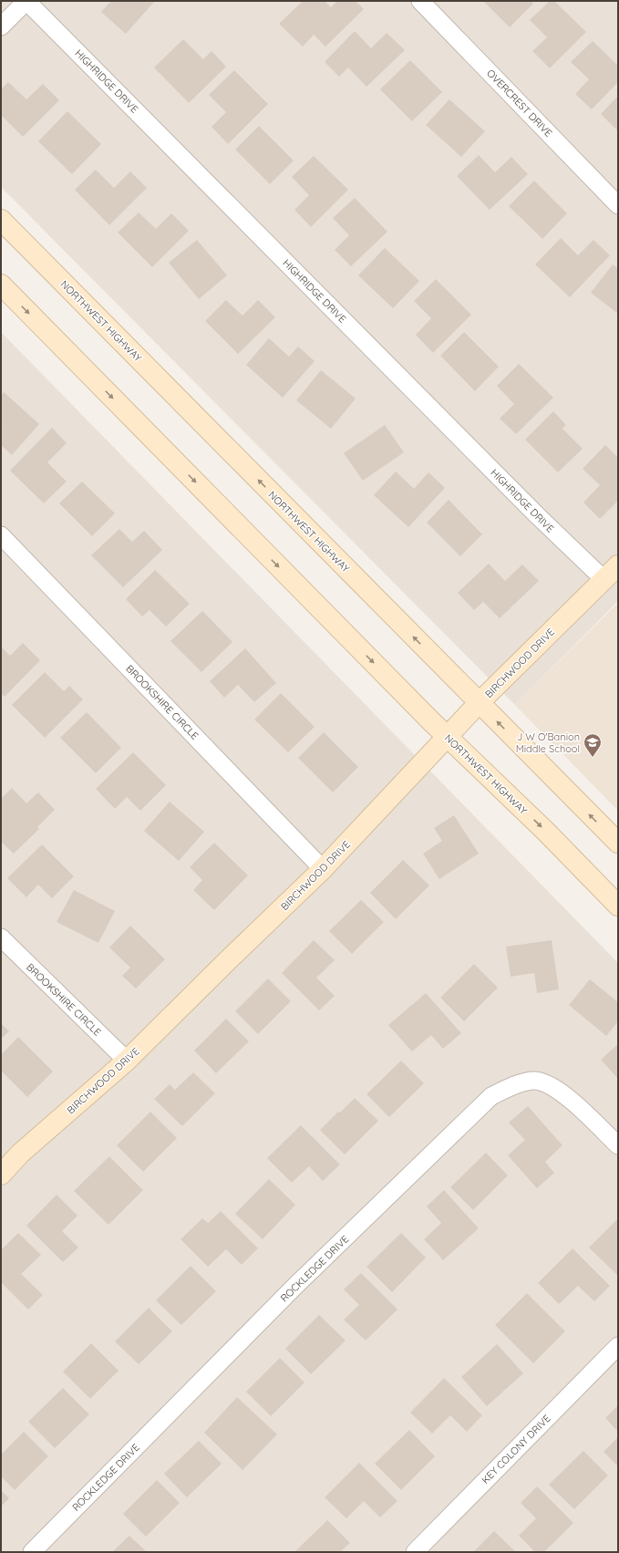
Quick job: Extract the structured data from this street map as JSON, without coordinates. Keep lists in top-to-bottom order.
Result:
{
  "streets": {
    "main road": ["NORTHWEST HIGHWAY", "BIRCHWOOD DRIVE"],
    "street": [
      "HIGHRIDGE DRIVE",
      "OVERCREST DRIVE",
      "BROOKSHIRE CIRCLE",
      "ROCKLEDGE DRIVE",
      "KEY COLONY DRIVE"
    ]
  },
  "crossings": [
    ["HIGHRIDGE DRIVE", "BIRCHWOOD DRIVE"],
    ["NORTHWEST HIGHWAY", "BIRCHWOOD DRIVE"],
    ["BIRCHWOOD DRIVE", "BROOKSHIRE CIRCLE"]
  ],
  "places": {
    "school or university": ["J W O'Banion Middle School"]
  }
}
